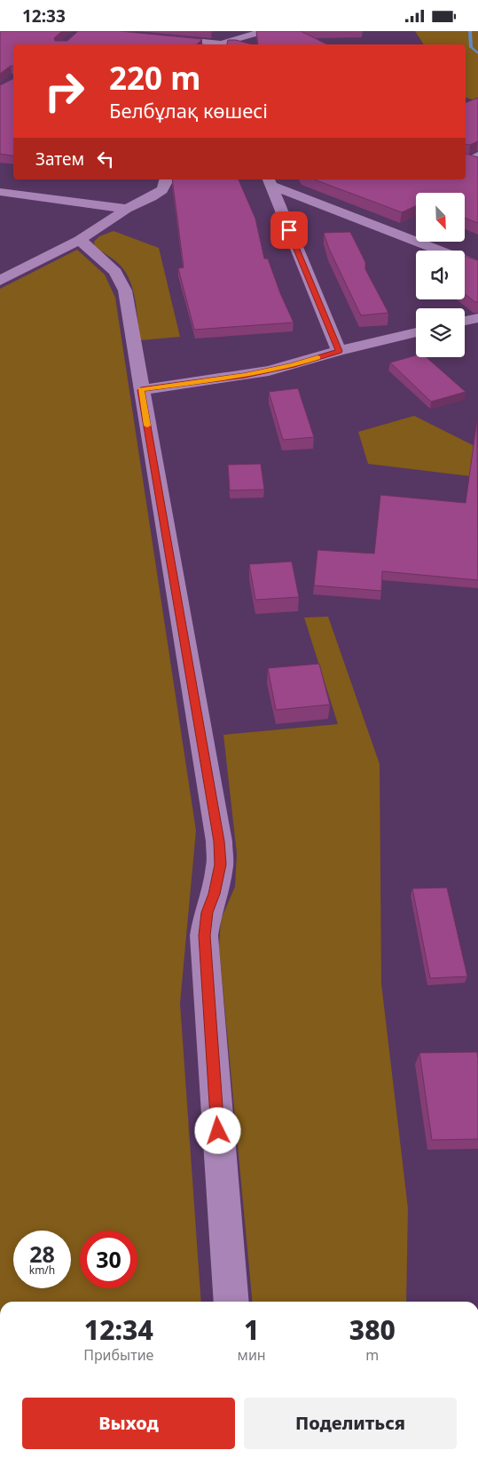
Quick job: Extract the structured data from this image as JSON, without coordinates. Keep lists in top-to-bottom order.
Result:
{
  "north": "bottom right",
  "page": {
    "status": "12:33",
    "turn": ["220 m", "Белбұлақ көшесі"],
    "then": "Затем",
    "speed": "28 km/h",
    "limit": "30",
    "eta": [
      "12:34",
      "Прибытие",
      "1",
      "мин",
      "380",
      "m"
    ],
    "buttons": ["Выход", "Поделиться"]
  }
}
